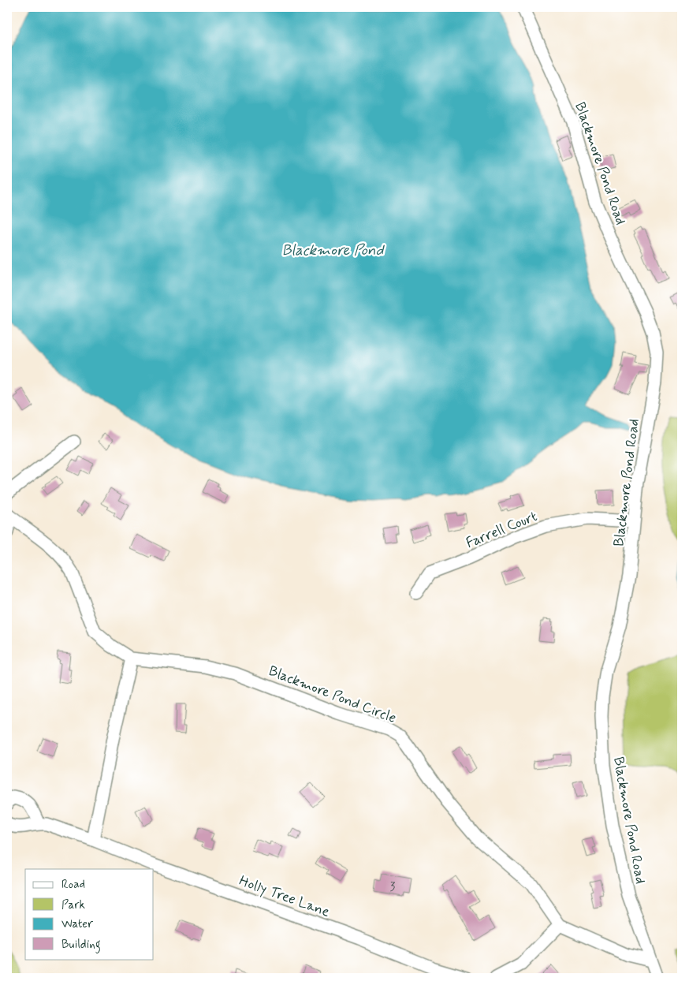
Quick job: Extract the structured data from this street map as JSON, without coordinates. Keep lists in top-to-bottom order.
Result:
{
  "streets": {
    "street": [
      "Blackmore Pond Road",
      "Farrell Court",
      "Blackmore Pond Circle",
      "Holly Tree Lane"
    ]
  },
  "crossings": [
    ["Blackmore Pond Road", "Farrell Court"]
  ],
  "water": ["Blackmore Pond"],
  "house_numbers": ["3"],
  "legend": [
    "Road",
    "Park",
    "Water",
    "Building"
  ]
}
